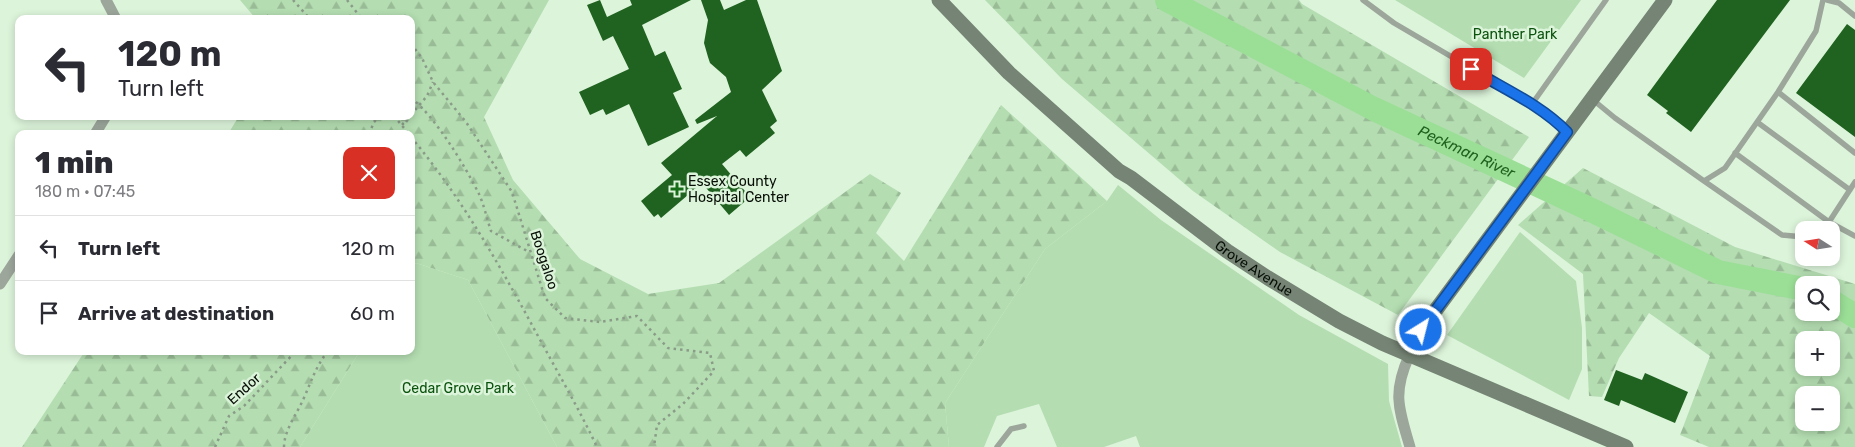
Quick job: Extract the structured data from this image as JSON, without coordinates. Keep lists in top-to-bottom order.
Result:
{
  "streets": {
    "street": ["Grove Avenue"],
    "path": ["Boogaloo", "Endor"]
  },
  "water": ["Peckman River"],
  "parks": ["Panther Park", "Cedar Grove Park"],
  "places": {
    "health": ["Essex County Hospital Center"]
  },
  "north": "left",
  "page": {
    "turn": ["120 m", "Turn left"],
    "heading": ["1 min", "180 m · 07:45"],
    "list": [
      {
        "name": "Turn left",
        "value": "120 m"
      },
      {
        "name": "Arrive at destination",
        "value": "60 m"
      }
    ],
    "map_buttons": ["+", "−"]
  }
}
